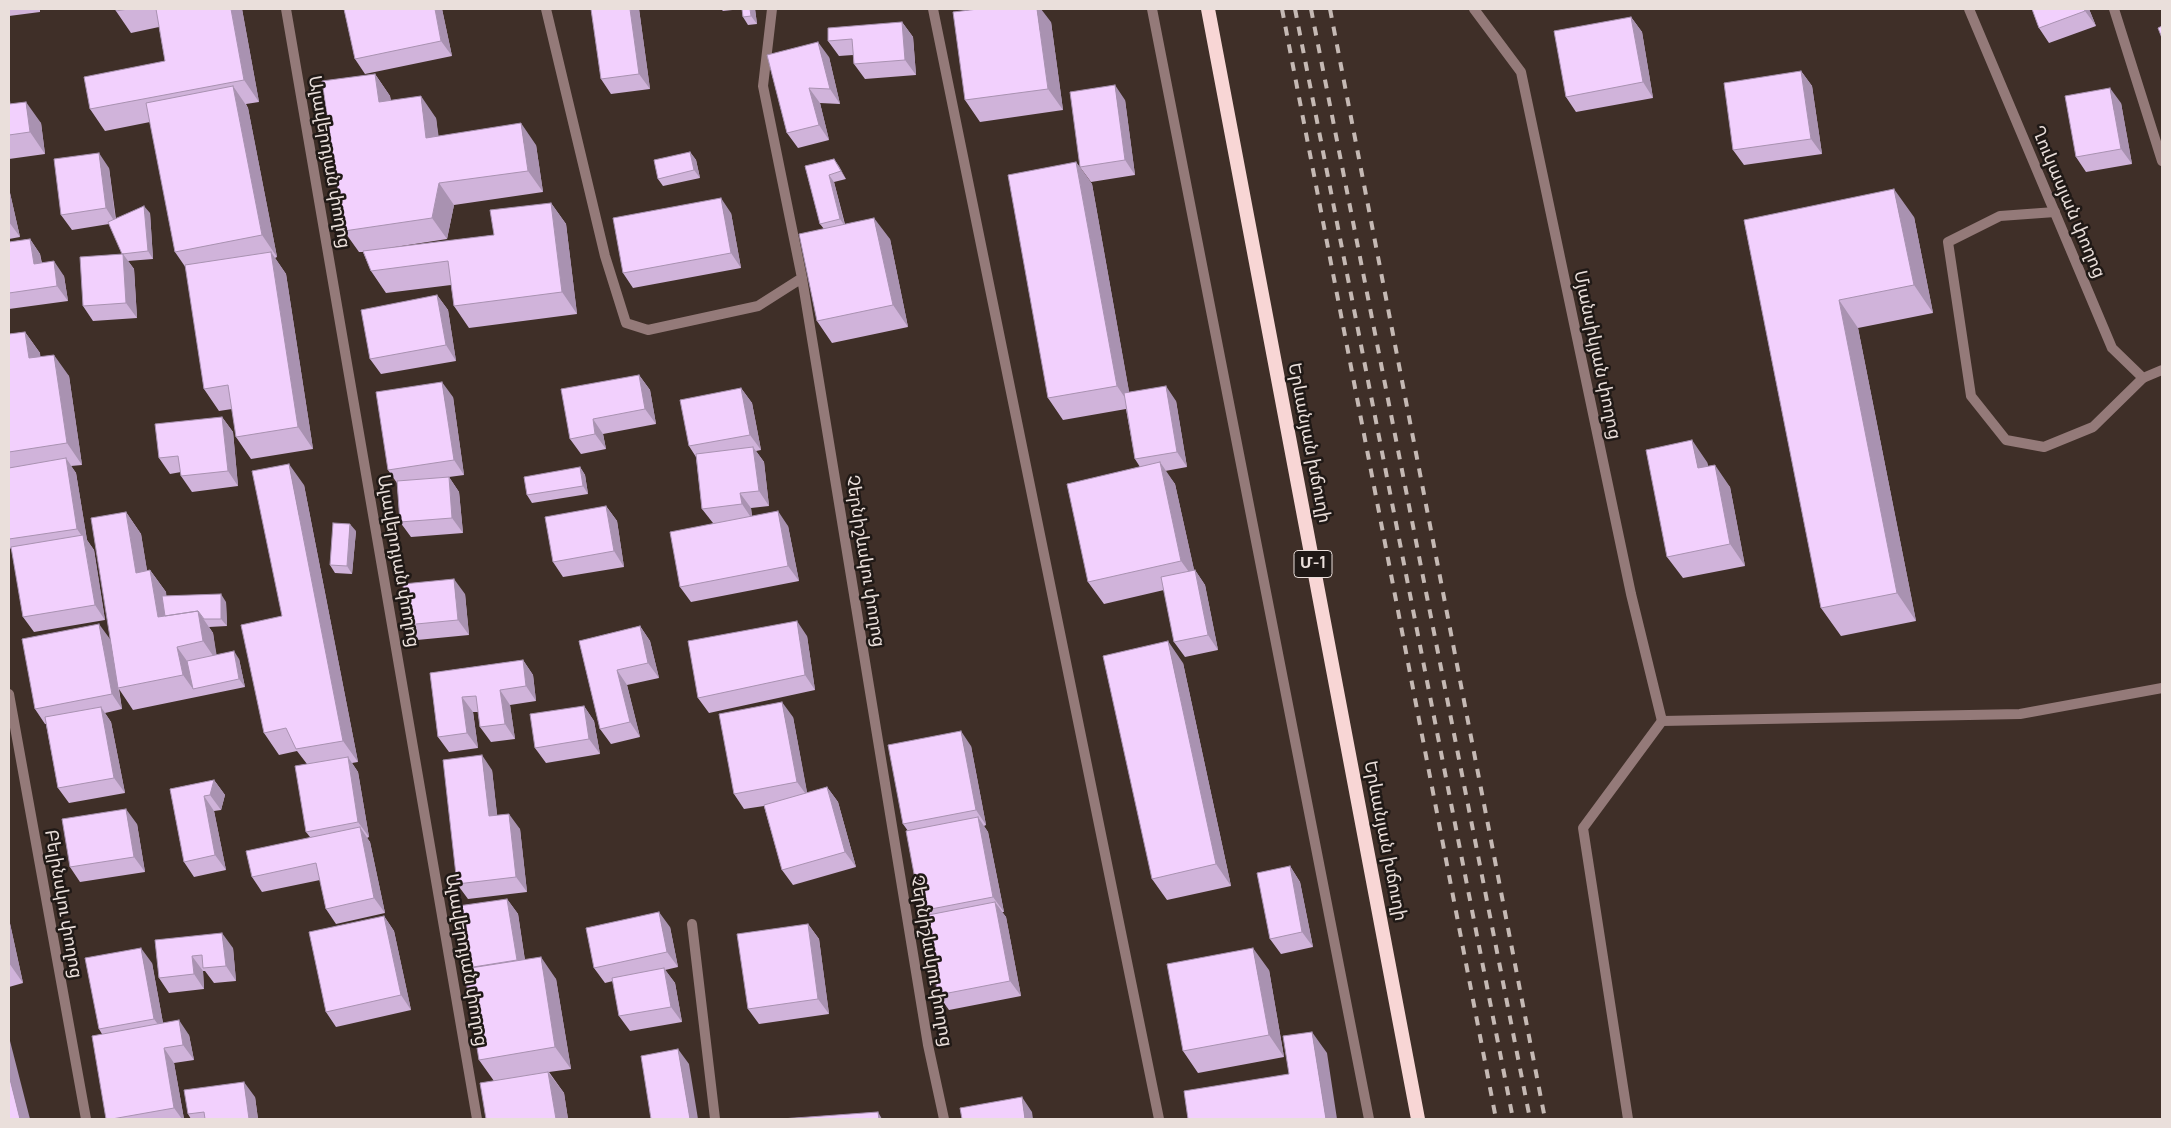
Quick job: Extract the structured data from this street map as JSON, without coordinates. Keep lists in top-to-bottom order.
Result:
{
  "streets": {
    "highway": ["Երևանյան խճուղի", "Մ-1"],
    "street": [
      "Ալավերդյան փողոց",
      "Ղուկասյան փողոց",
      "Մյանսիկյան փողոց",
      "Չերնիշևսկու փողոց",
      "Բելինսկու փողոց"
    ]
  }
}
